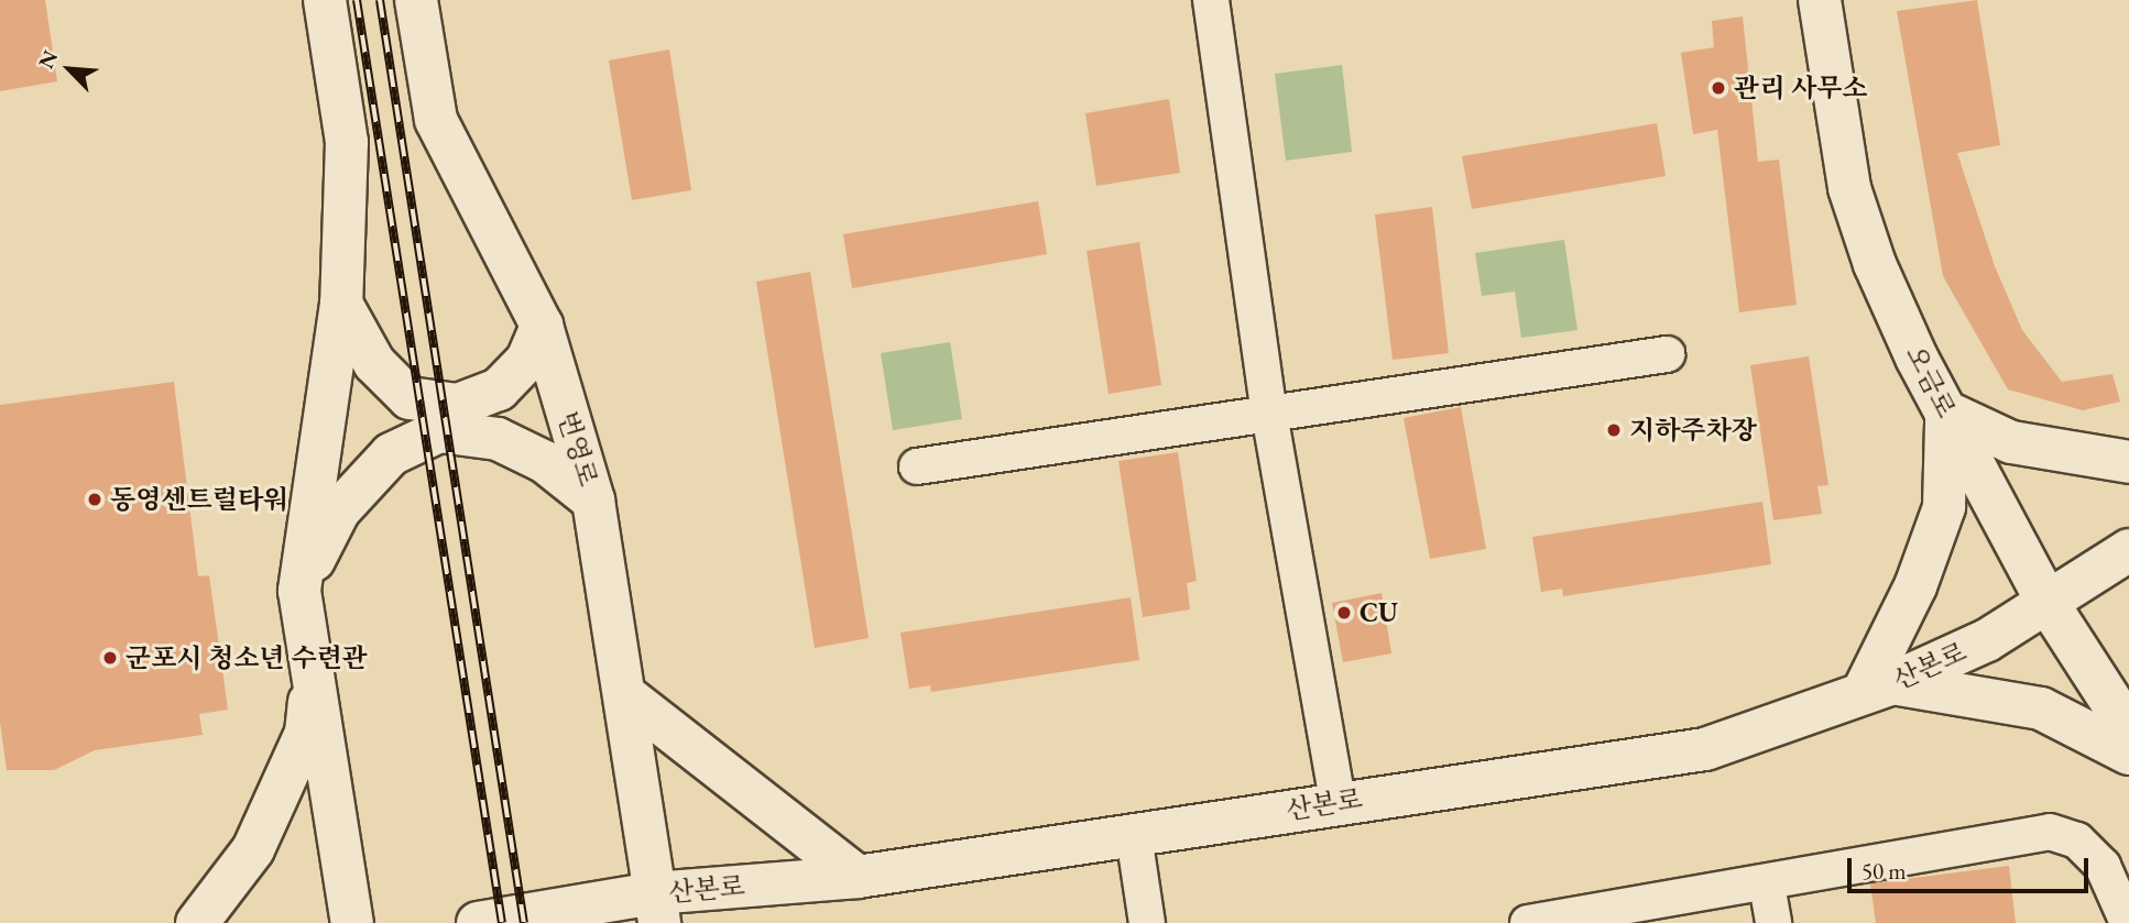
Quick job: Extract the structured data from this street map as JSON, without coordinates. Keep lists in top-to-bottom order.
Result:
{
  "streets": {
    "street": ["오금로", "번영로", "산본로"]
  },
  "crossings": [
    ["오금로", "산본로"],
    ["번영로", "산본로"]
  ],
  "places": [
    "관리 사무소",
    "지하주차장",
    "동영센트럴타워",
    "CU",
    "군포시 청소년 수련관"
  ],
  "scale_bar": "50 m",
  "north": "top left"
}
